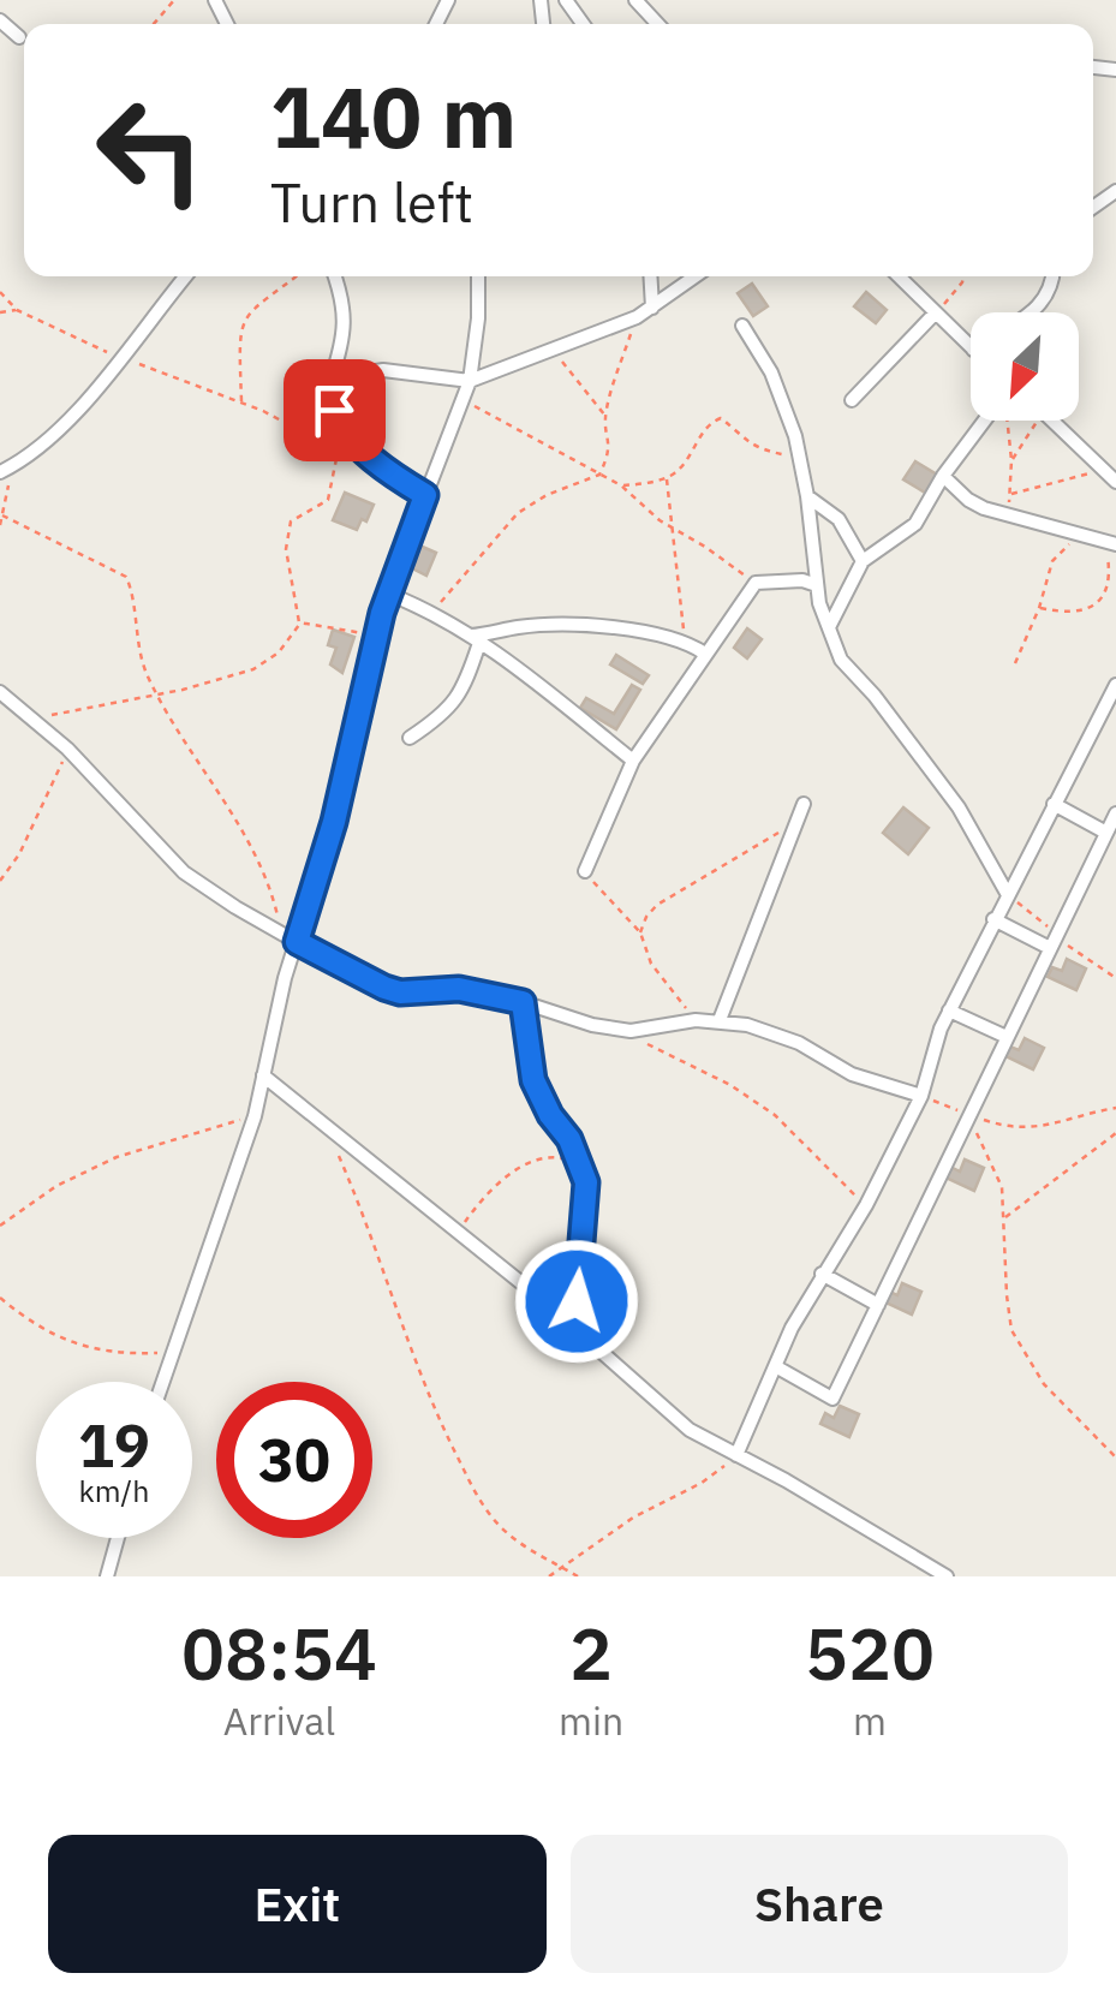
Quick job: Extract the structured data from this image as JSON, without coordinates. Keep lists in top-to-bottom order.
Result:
{
  "north": "bottom left",
  "page": {
    "turn": ["140 m", "Turn left"],
    "speed": "19 km/h",
    "limit": "30",
    "eta": [
      "08:54",
      "Arrival",
      "2",
      "min",
      "520",
      "m"
    ],
    "buttons": ["Exit", "Share"]
  }
}
